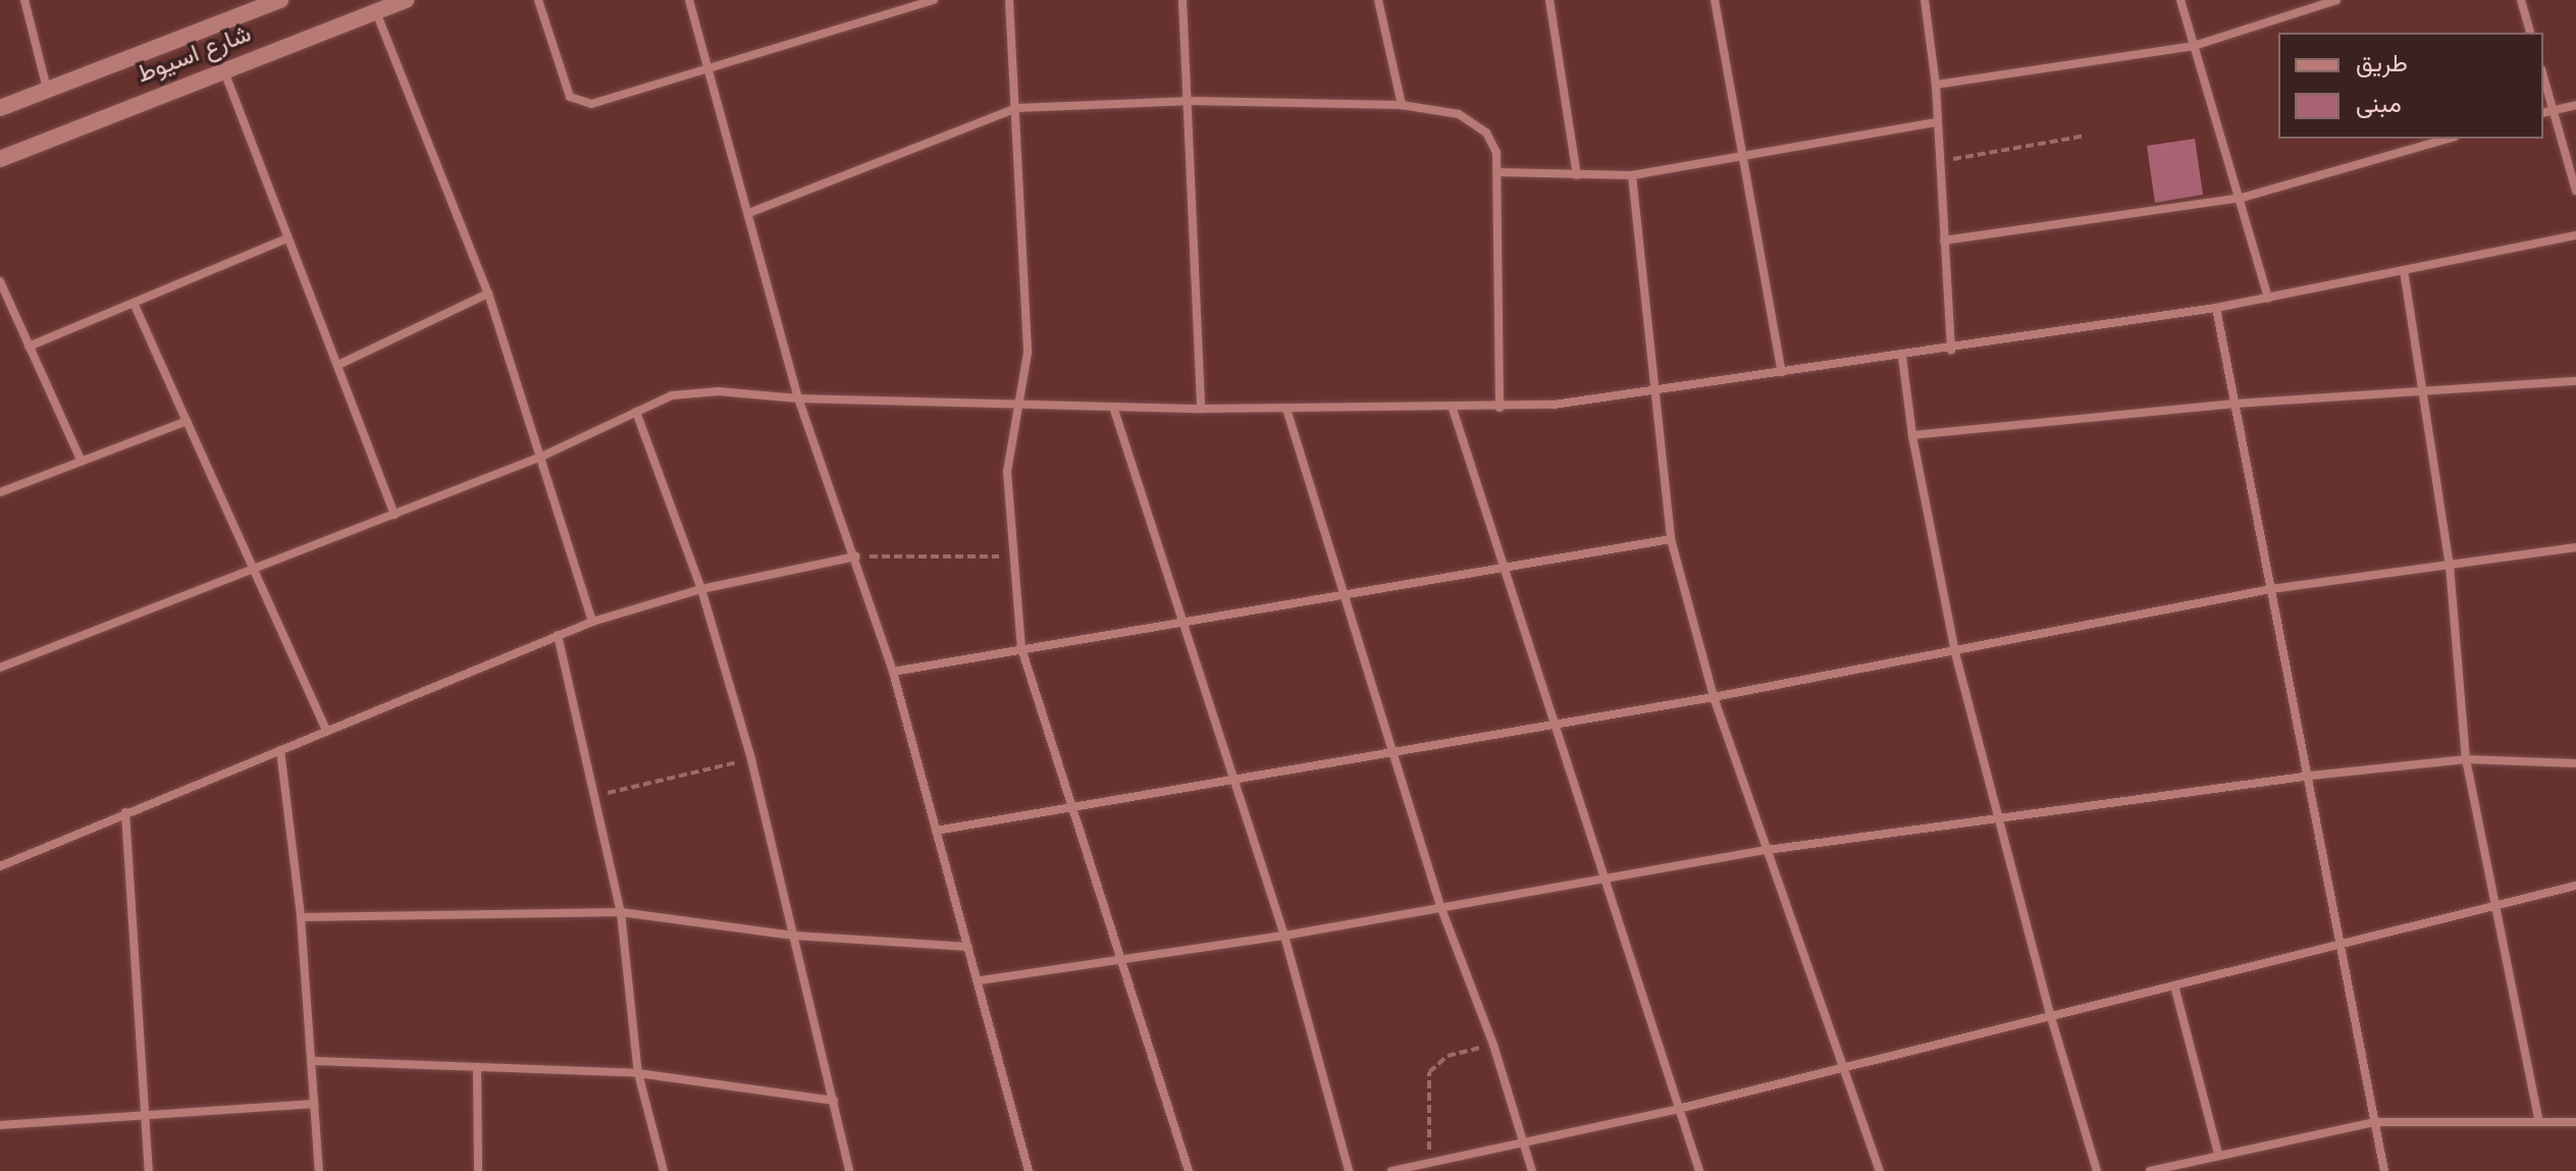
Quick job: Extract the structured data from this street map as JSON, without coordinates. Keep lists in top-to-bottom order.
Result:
{
  "streets": {
    "street": ["شارع اسيوط"]
  },
  "legend": ["طريق", "مبنى"]
}
